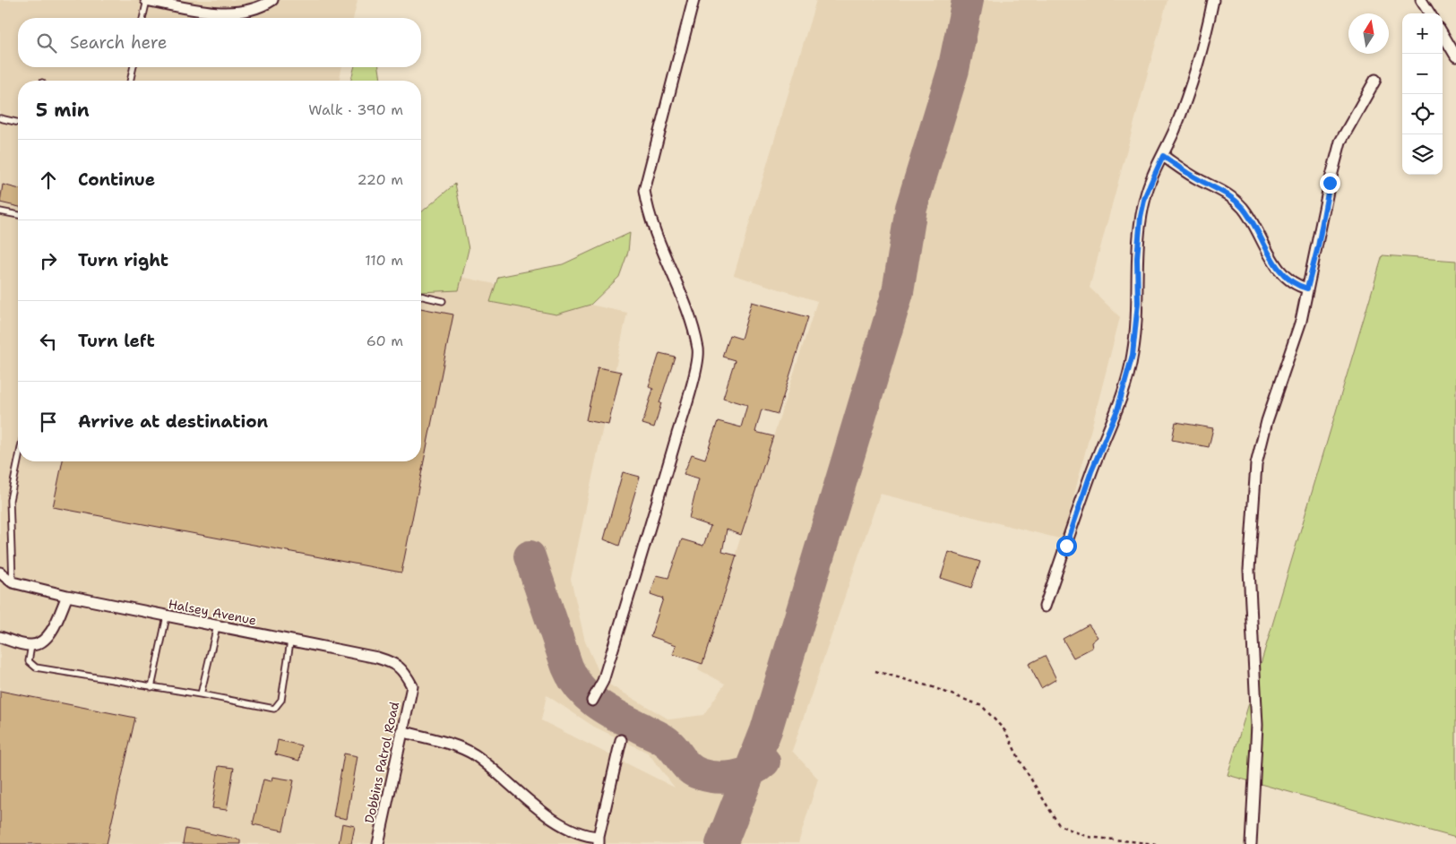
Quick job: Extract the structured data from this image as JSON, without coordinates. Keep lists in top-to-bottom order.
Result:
{
  "streets": {
    "street": ["Halsey Avenue", "Dobbins Patrol Road"]
  },
  "crossings": [
    ["Halsey Avenue", "Dobbins Patrol Road"]
  ],
  "north": "top",
  "page": {
    "map_buttons": ["+", "−"],
    "search": "Search here",
    "heading": ["5 min", "Walk · 390 m"],
    "list": [
      ["Continue", "220 m"],
      ["Turn right", "110 m"],
      ["Turn left", "60 m"],
      "Arrive at destination"
    ]
  }
}
